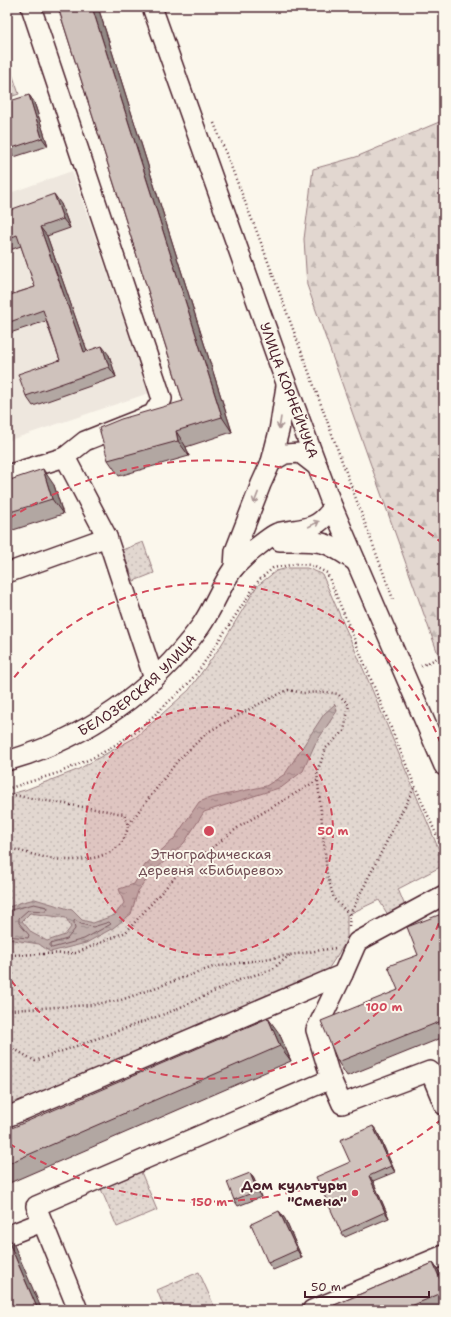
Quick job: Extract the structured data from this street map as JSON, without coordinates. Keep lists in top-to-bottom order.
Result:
{
  "streets": {
    "street": ["УЛИЦА КОРНЕЙЧУКА", "БЕЛОЗЕРСКАЯ УЛИЦА"]
  },
  "crossings": [
    ["УЛИЦА КОРНЕЙЧУКА", "БЕЛОЗЕРСКАЯ УЛИЦА"]
  ],
  "parks": ["Этнографическая деревня «Бибирево»"],
  "places": ["Дом культуры \"Смена\""],
  "scale_bar": "50 m",
  "rings": ["50 m", "100 m", "150 m"]
}
